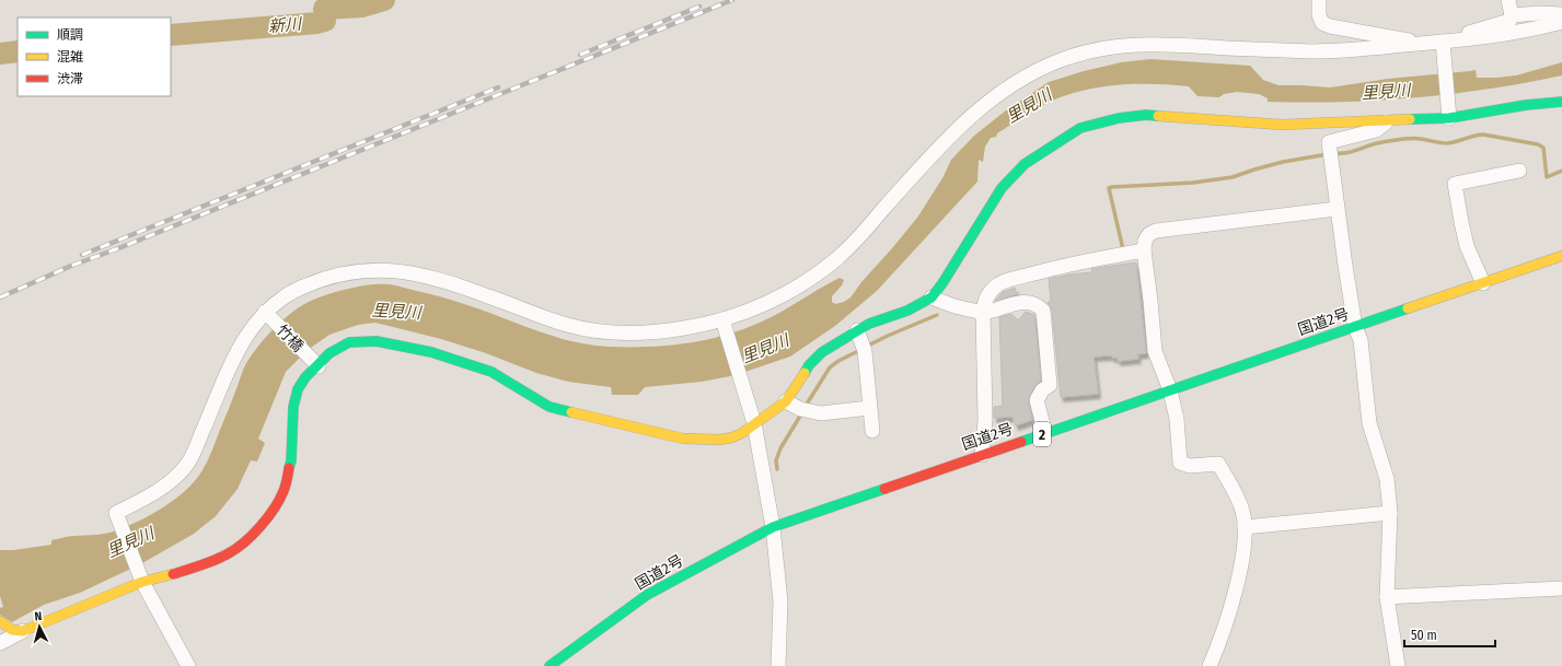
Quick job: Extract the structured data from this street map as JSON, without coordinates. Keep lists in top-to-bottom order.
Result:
{
  "streets": {
    "main road": ["国道2号", "2"],
    "street": ["竹橋"]
  },
  "water": ["新川", "里見川"],
  "legend": ["順調", "混雑", "渋滞"],
  "scale_bar": "50 m",
  "north": "top"
}
